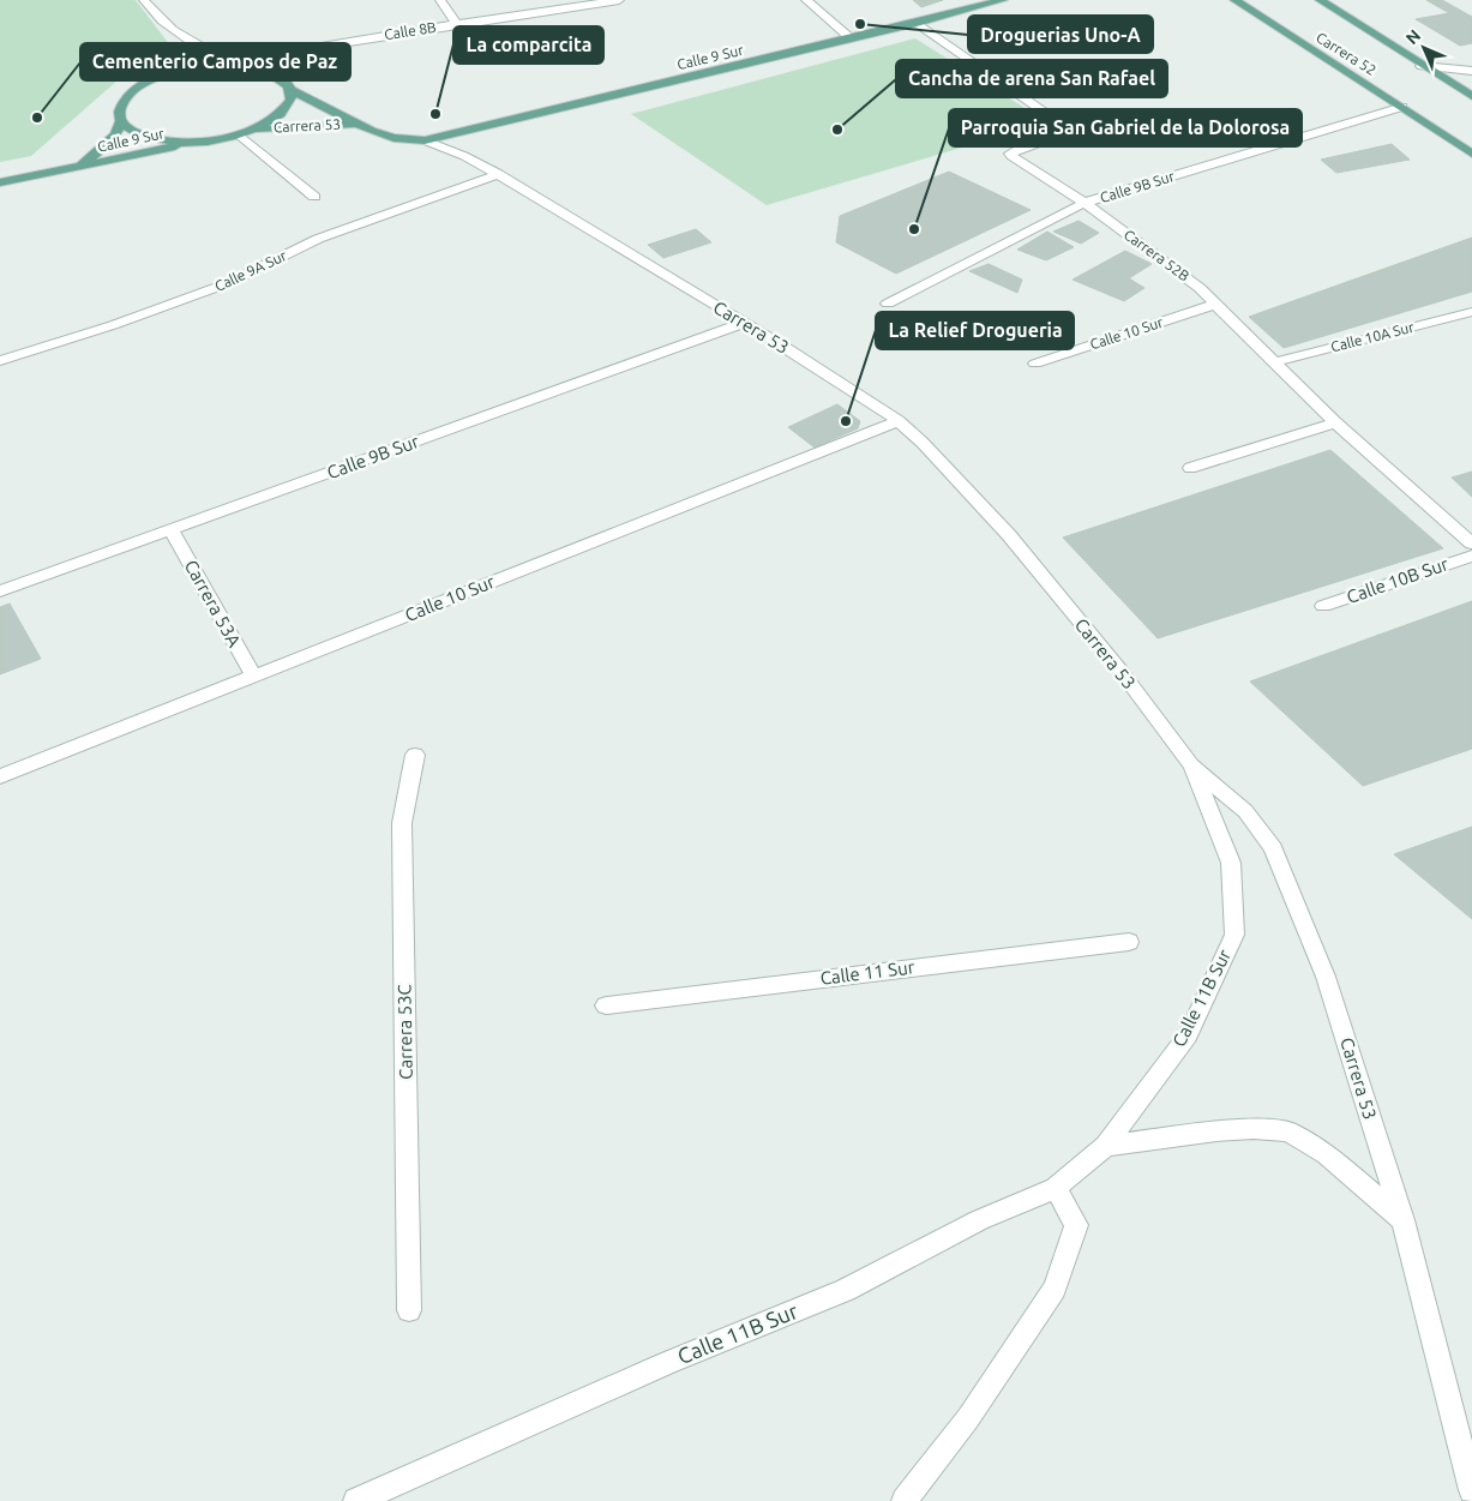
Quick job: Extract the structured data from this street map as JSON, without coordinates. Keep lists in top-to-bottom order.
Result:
{
  "streets": {
    "main road": ["Carrera 52", "Calle 9 Sur", "Carrera 53"],
    "street": [
      "Calle 8B",
      "Calle 9B Sur",
      "Carrera 52B",
      "Calle 9A Sur",
      "Calle 10 Sur",
      "Calle 10A Sur",
      "Calle 10B Sur",
      "Carrera 53A",
      "Calle 11 Sur",
      "Calle 11B Sur",
      "Carrera 53C"
    ]
  },
  "crossings": [
    ["Calle 8B", "Carrera 53"],
    ["Carrera 52", "Calle 9B Sur"],
    ["Calle 9 Sur", "Carrera 53"],
    ["Calle 9 Sur", "Carrera 52B"],
    ["Carrera 53", "Calle 9B Sur"],
    ["Carrera 53", "Calle 9A Sur"],
    ["Carrera 53", "Calle 10 Sur"],
    ["Carrera 53", "Calle 11B Sur"],
    ["Calle 9B Sur", "Carrera 52B"],
    ["Calle 9B Sur", "Carrera 53A"],
    ["Carrera 52B", "Calle 10 Sur"],
    ["Carrera 52B", "Calle 10A Sur"],
    ["Calle 10 Sur", "Carrera 53A"]
  ],
  "places": [
    "Droguerias Uno-A",
    "La comparcita",
    "Cementerio Campos de Paz",
    "Cancha de arena San Rafael",
    "Parroquia San Gabriel de la Dolorosa",
    "La Relief Drogueria"
  ],
  "north": "top left"
}
